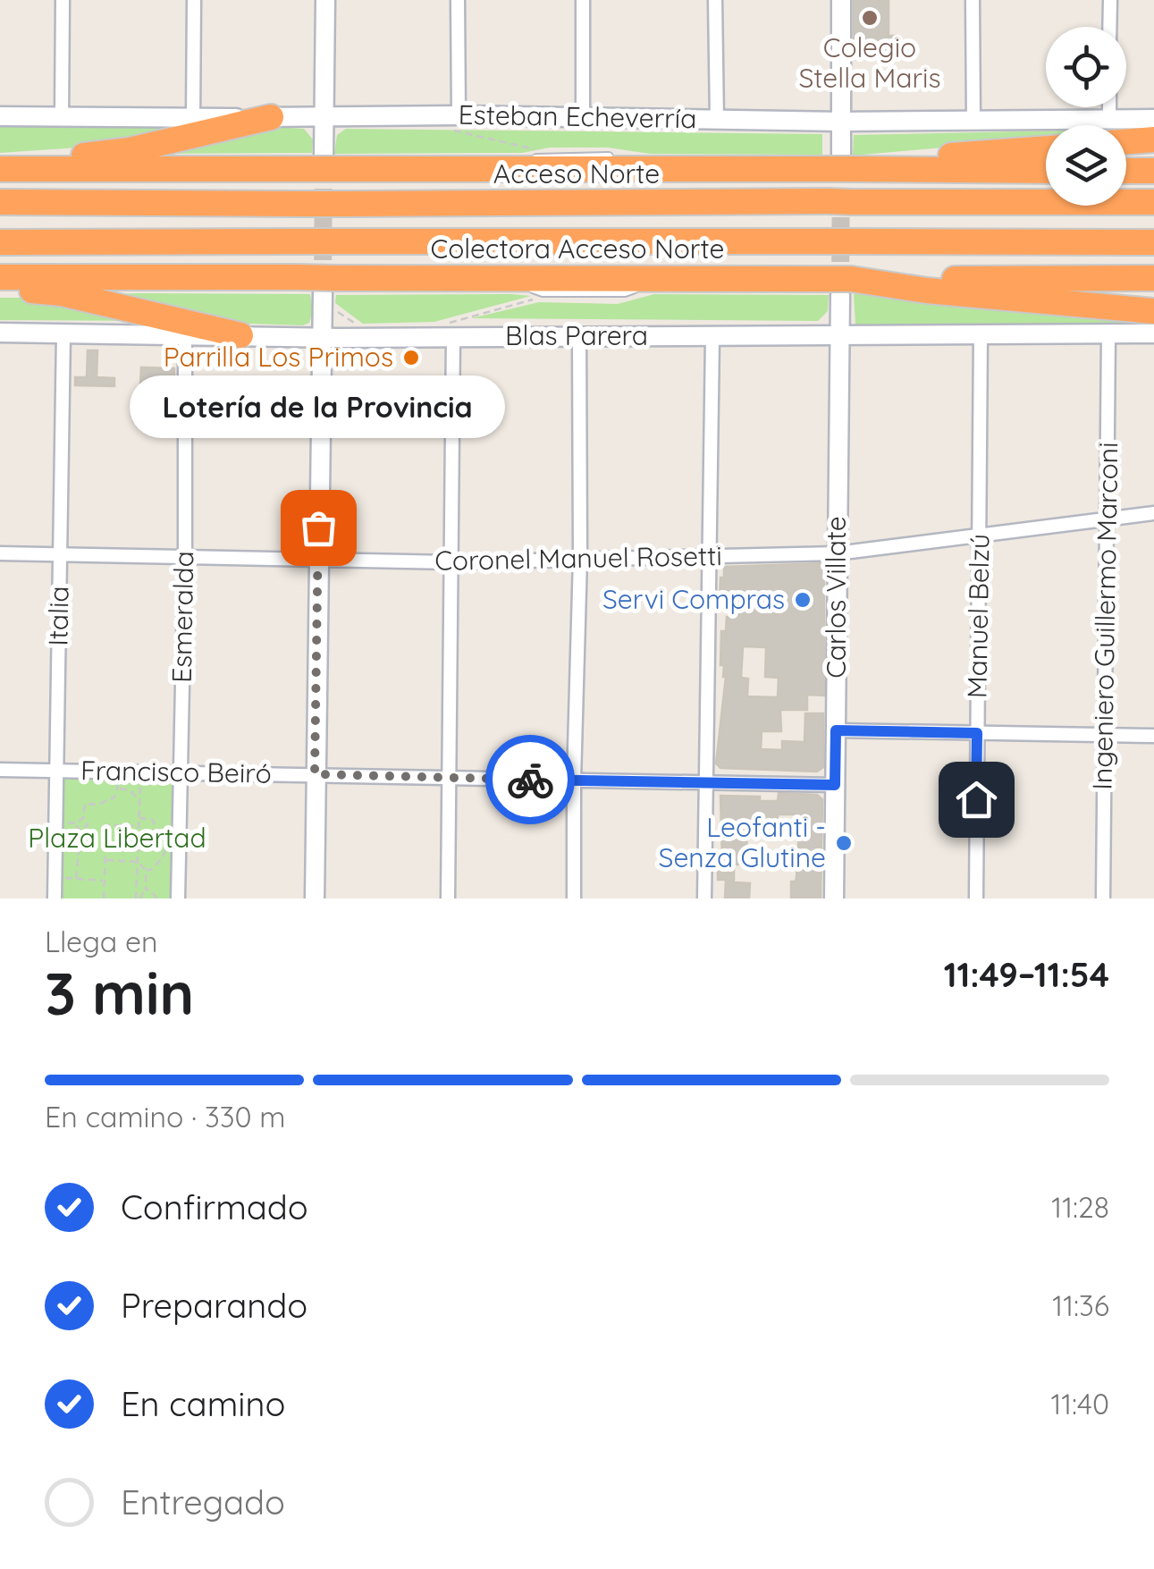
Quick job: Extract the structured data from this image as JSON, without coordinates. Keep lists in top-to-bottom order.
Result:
{
  "streets": {
    "highway": ["Acceso Norte", "Colectora Acceso Norte"],
    "street": [
      "Esteban Echeverría",
      "Blas Parera",
      "Coronel Manuel Rosetti",
      "Carlos Villate",
      "Italia",
      "Manuel Belzú",
      "Ingeniero Guillermo Marconi",
      "Esmeralda",
      "Francisco Beiró"
    ]
  },
  "crossings": [
    ["Colectora Acceso Norte", "Carlos Villate"],
    ["Blas Parera", "Carlos Villate"],
    ["Blas Parera", "Italia"],
    ["Blas Parera", "Manuel Belzú"],
    ["Blas Parera", "Ingeniero Guillermo Marconi"],
    ["Blas Parera", "Esmeralda"],
    ["Coronel Manuel Rosetti", "Carlos Villate"],
    ["Coronel Manuel Rosetti", "Italia"],
    ["Coronel Manuel Rosetti", "Manuel Belzú"],
    ["Coronel Manuel Rosetti", "Ingeniero Guillermo Marconi"],
    ["Coronel Manuel Rosetti", "Esmeralda"],
    ["Carlos Villate", "Francisco Beiró"],
    ["Italia", "Francisco Beiró"],
    ["Esmeralda", "Francisco Beiró"]
  ],
  "parks": ["Plaza Libertad"],
  "places": [
    "Colegio Stella Maris",
    "Parrilla Los Primos",
    "Lotería de la Provincia",
    "Servi Compras",
    "Leofanti - Senza Glutine"
  ],
  "page": {
    "bubble": "Lotería de la Provincia",
    "heading": ["3 min", "Llega en", "11:49–11:54"],
    "bar": "En camino · 330 m",
    "list": [
      ["Confirmado", "11:28"],
      ["Preparando", "11:36"],
      ["En camino", "11:40"],
      "Entregado"
    ]
  }
}
